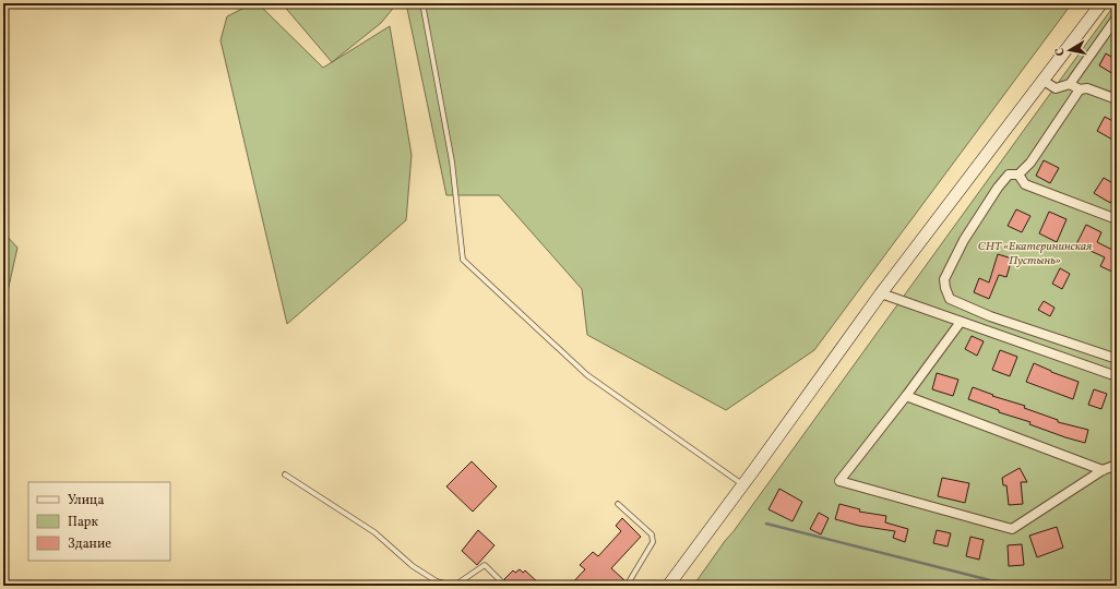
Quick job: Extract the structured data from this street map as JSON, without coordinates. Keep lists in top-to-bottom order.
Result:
{
  "parks": ["СНТ «Екатерининская Пустынь»"],
  "legend": ["Улица", "Парк", "Здание"],
  "north": "left"
}
